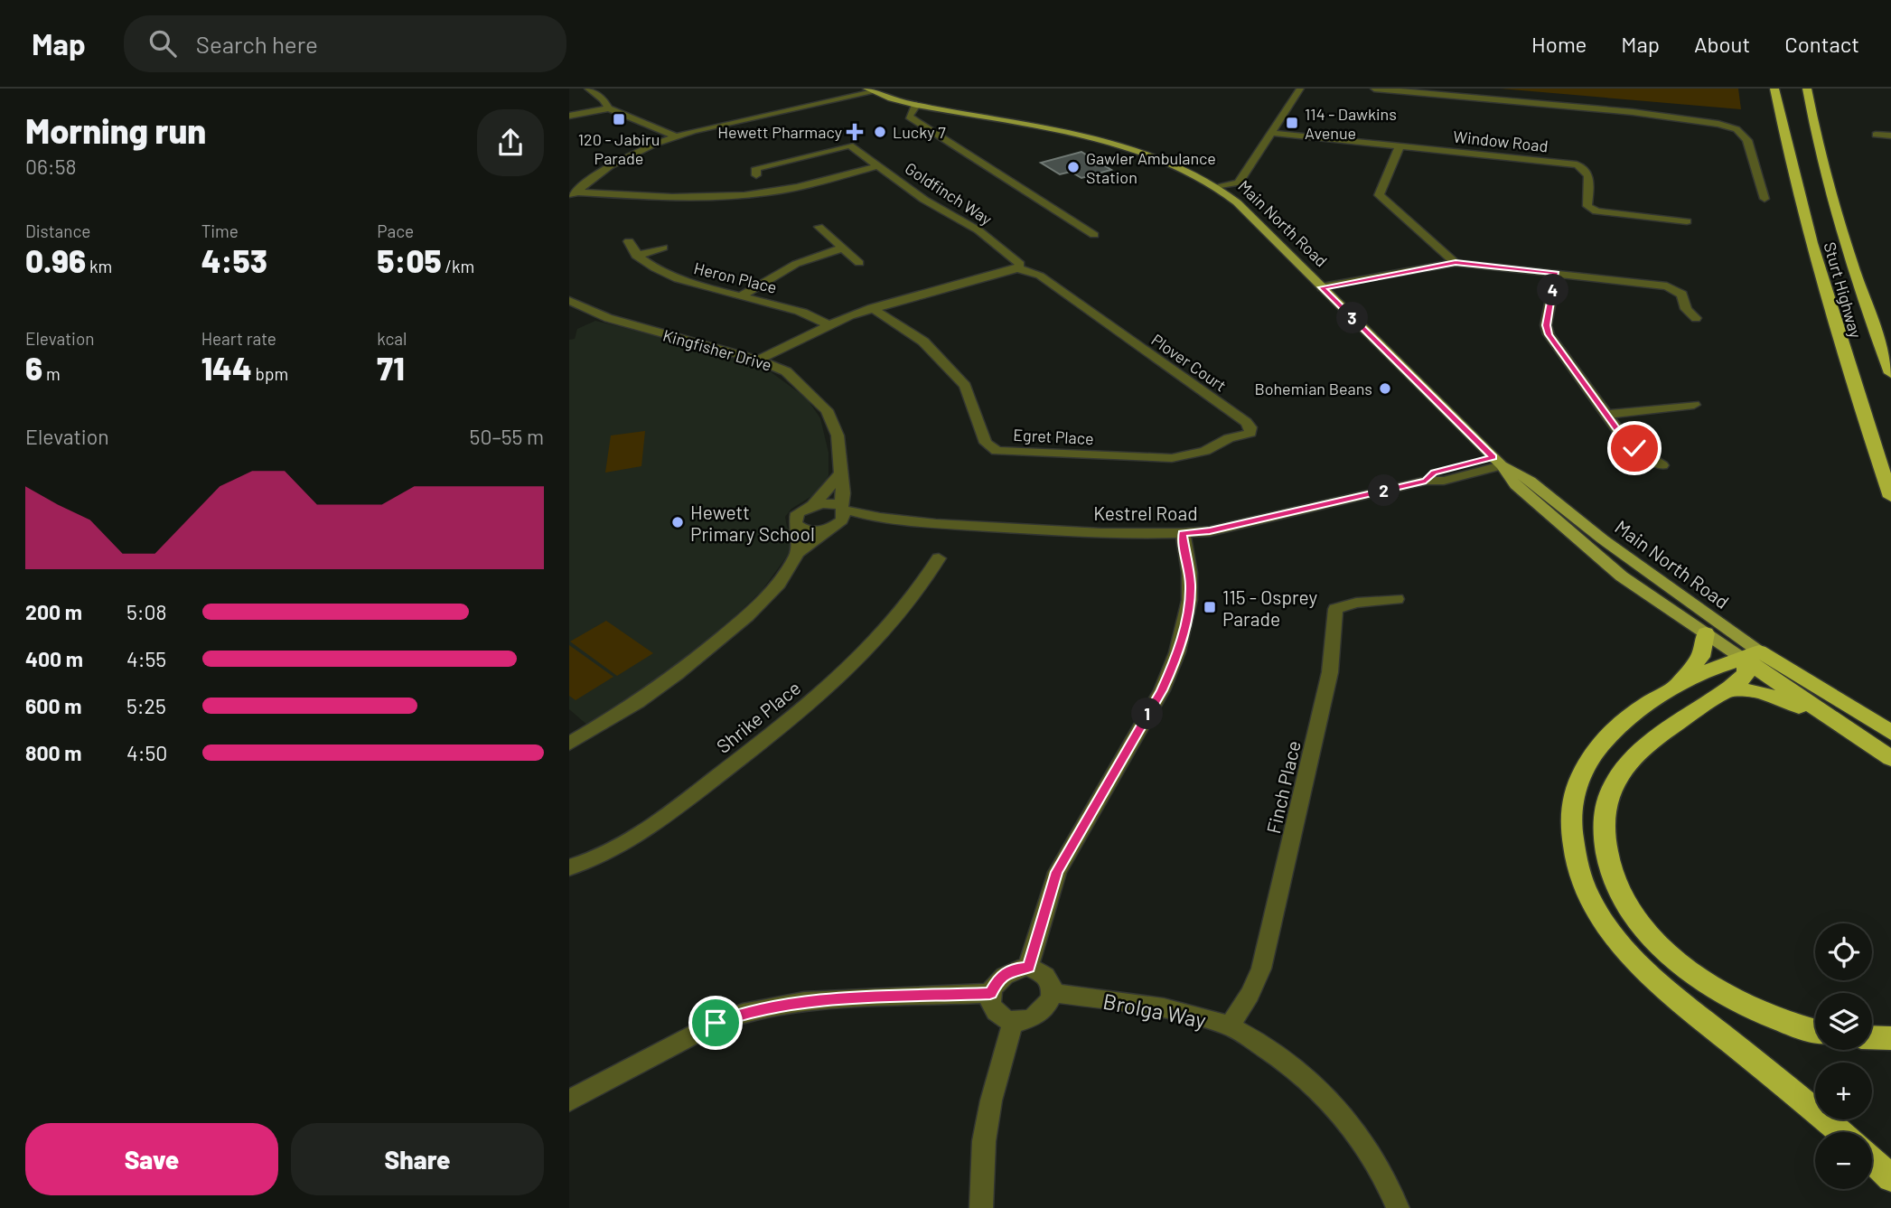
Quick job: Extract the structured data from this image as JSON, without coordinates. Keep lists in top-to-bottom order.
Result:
{
  "streets": {
    "highway": ["Sturt Highway"],
    "main road": ["Main North Road"],
    "street": [
      "Window Road",
      "Goldfinch Way",
      "Heron Place",
      "Kingfisher Drive",
      "Plover Court",
      "Egret Place",
      "Kestrel Road",
      "Shrike Place",
      "Finch Place",
      "Brolga Way"
    ]
  },
  "crossings": [
    ["Goldfinch Way", "Plover Court"],
    ["Main North Road", "Kestrel Road"],
    ["Kingfisher Drive", "Kestrel Road"],
    ["Plover Court", "Egret Place"],
    ["Finch Place", "Brolga Way"]
  ],
  "places": {
    "transit": ["120 - Jabiru Parade", "114 - Dawkins Avenue", "115 - Osprey Parade"],
    "health": ["Hewett Pharmacy"],
    "other": [
      "Lucky 7",
      "Gawler Ambulance Station",
      "Bohemian Beans",
      "Hewett Primary School"
    ]
  },
  "page": {
    "header": "Map",
    "search": "Search here",
    "nav": [
      "Home",
      "Map",
      "About",
      "Contact"
    ],
    "heading": ["Morning run", "06:58"],
    "stats": [
      ["Distance", "0.96 km"],
      ["Time", "4:53"],
      ["Pace", "5:05 /km"],
      ["Elevation", "6 m"],
      ["Heart rate", "144 bpm"],
      ["kcal", "71"]
    ],
    "pins": [
      "4",
      "3",
      "2",
      "1"
    ],
    "chart": ["Elevation", "50–55 m"],
    "list": [
      {
        "name": "200 m",
        "note": "5:08"
      },
      {
        "name": "400 m",
        "note": "4:55"
      },
      {
        "name": "600 m",
        "note": "5:25"
      },
      {
        "name": "800 m",
        "note": "4:50"
      }
    ],
    "map_buttons": ["+", "−"],
    "buttons": ["Save", "Share"]
  }
}
